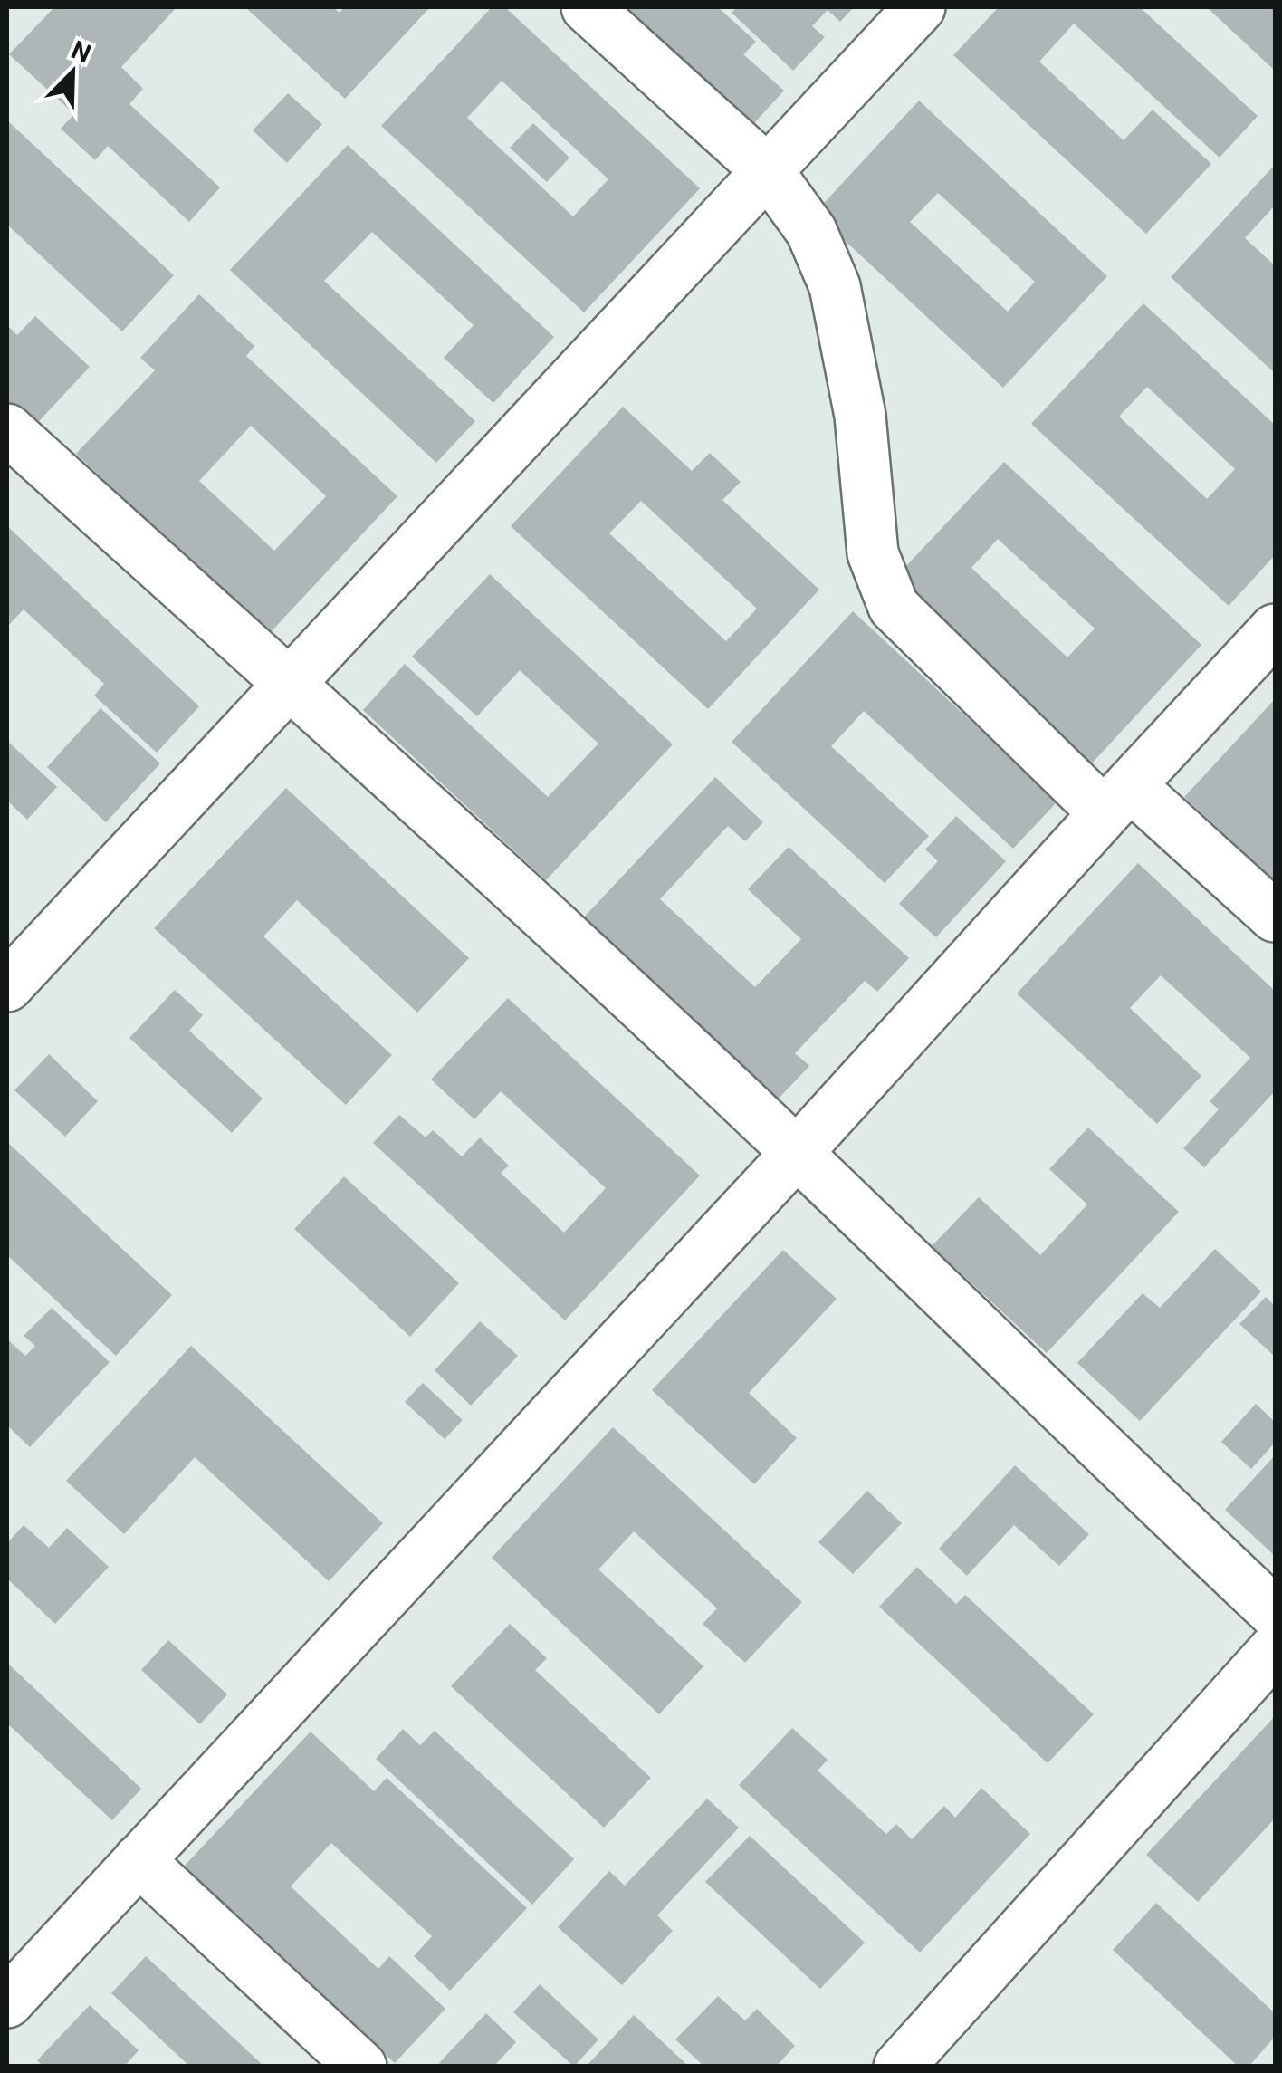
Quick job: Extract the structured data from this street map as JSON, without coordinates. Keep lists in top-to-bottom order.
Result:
{
  "north": "top right"
}
